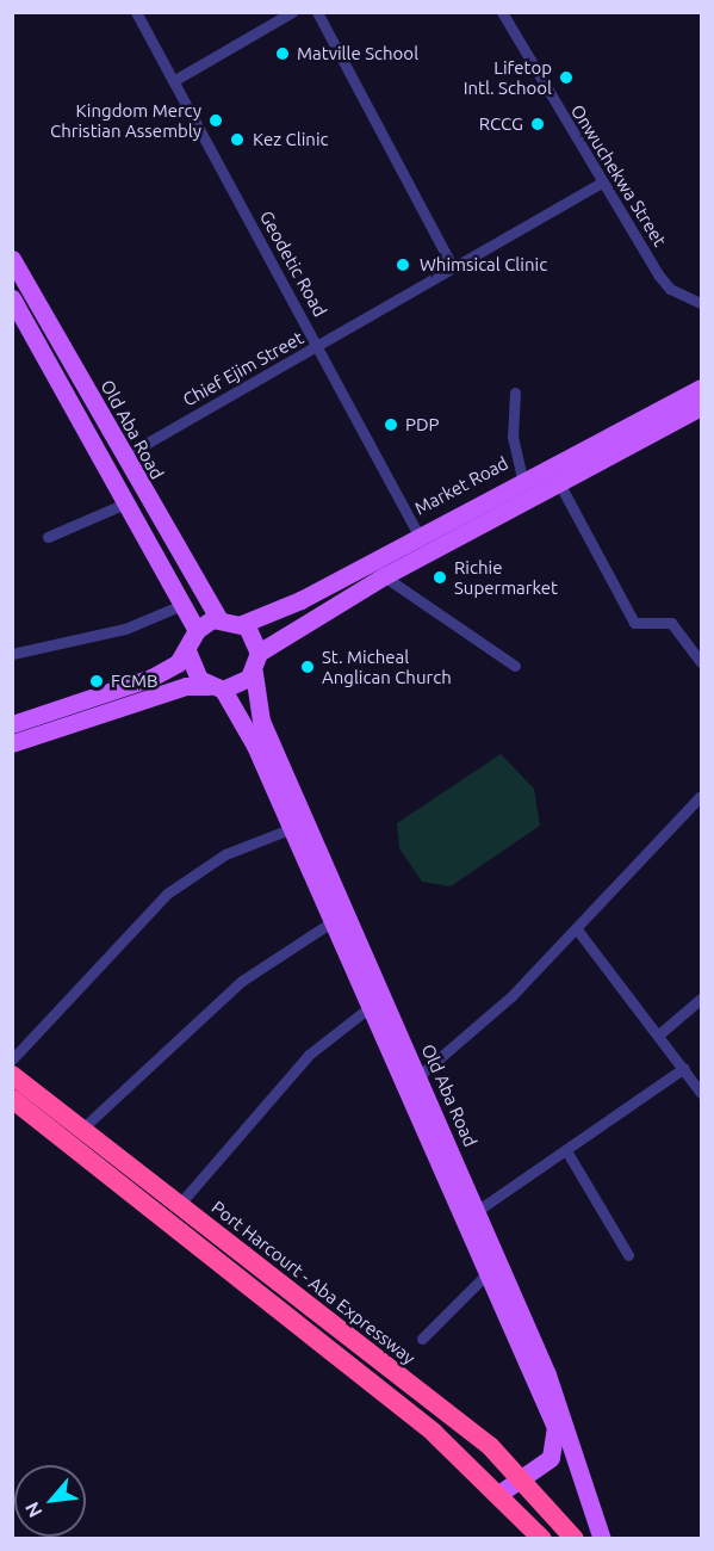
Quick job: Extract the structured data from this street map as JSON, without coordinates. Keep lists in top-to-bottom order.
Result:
{
  "streets": {
    "highway": ["Port Harcourt - Aba Expressway"],
    "main road": ["Old Aba Road", "Market Road"],
    "street": ["Onwuchekwa Street", "Geodetic Road", "Chief Ejim Street"]
  },
  "crossings": [
    ["Onwuchekwa Street", "Chief Ejim Street"],
    ["Geodetic Road", "Chief Ejim Street"],
    ["Geodetic Road", "Market Road"],
    ["Chief Ejim Street", "Old Aba Road"],
    ["Old Aba Road", "Market Road"]
  ],
  "places": [
    "Matville School",
    "Lifetop Intl. School",
    "Kingdom Mercy Christian Assembly",
    "RCCG",
    "Kez Clinic",
    "Whimsical Clinic",
    "PDP",
    "Richie Supermarket",
    "St. Micheal Anglican Church",
    "FCMB"
  ],
  "north": "bottom left"
}
